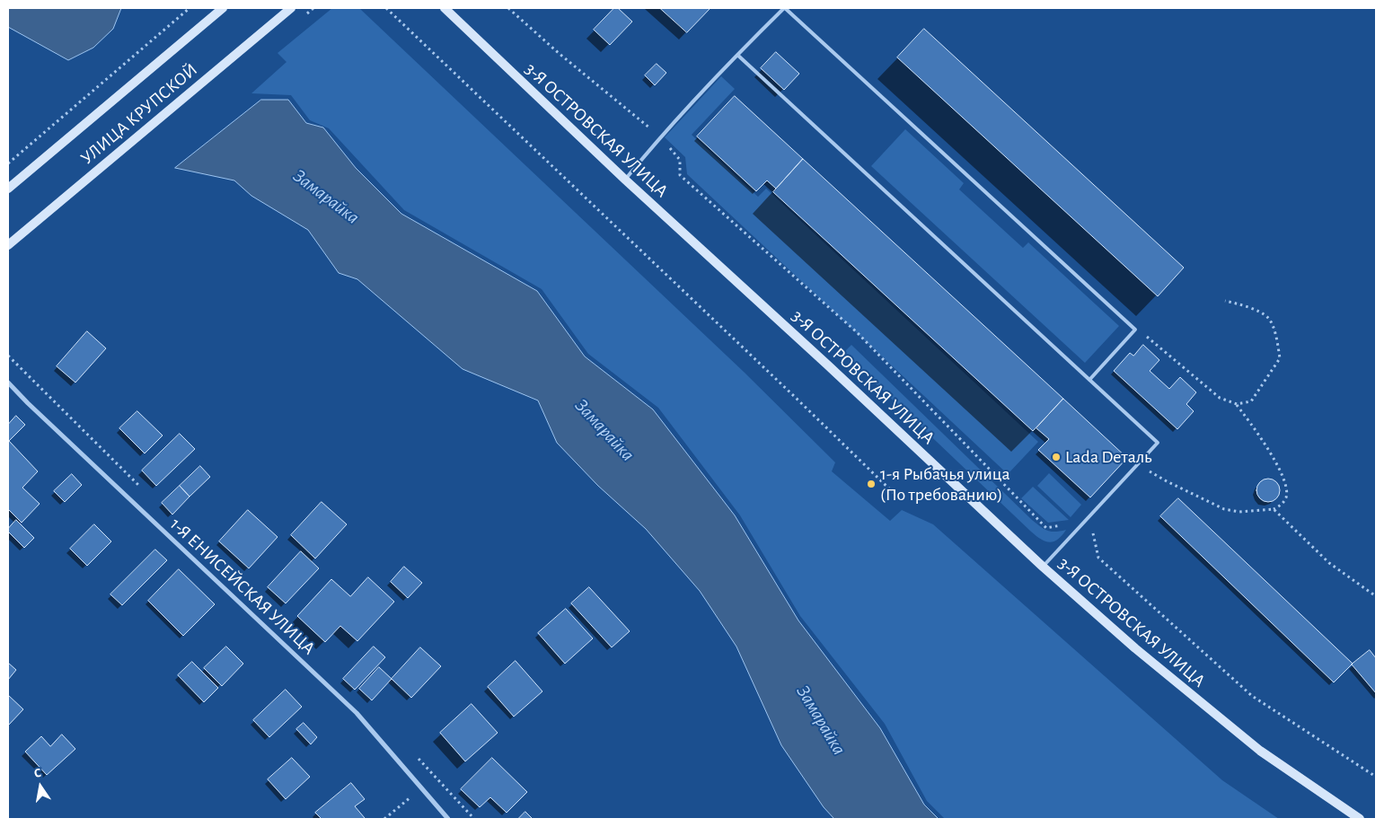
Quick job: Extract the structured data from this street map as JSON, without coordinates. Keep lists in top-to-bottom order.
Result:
{
  "streets": {
    "main road": ["УЛИЦА КРУПСКОЙ", "3-Я ОСТРОВСКАЯ УЛИЦА"],
    "street": ["1-Я ЕНИСЕЙСКАЯ УЛИЦА"]
  },
  "water": ["Замарайка"],
  "places": ["Lada Dеталь", "1-я Рыбачья улица (По требованию)"],
  "north": "top"
}
